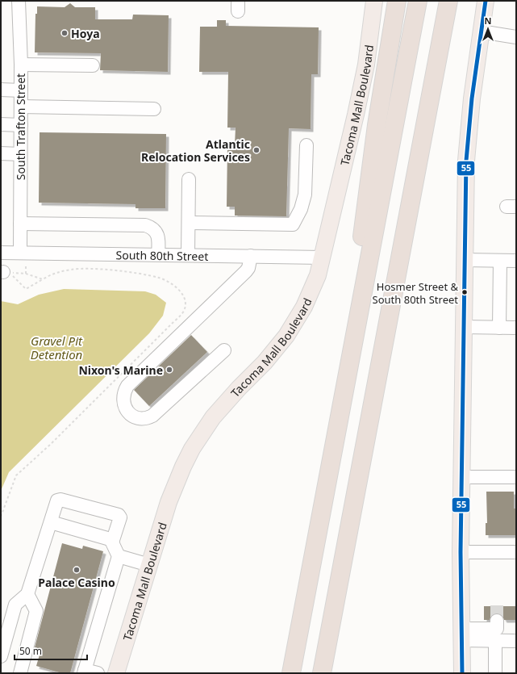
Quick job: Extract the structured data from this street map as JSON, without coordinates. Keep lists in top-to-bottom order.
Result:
{
  "streets": {
    "main road": ["Tacoma Mall Boulevard"],
    "street": ["South Trafton Street", "South 80th Street"]
  },
  "crossings": [
    ["Tacoma Mall Boulevard", "South 80th Street"],
    ["South Trafton Street", "South 80th Street"]
  ],
  "water": ["Gravel Pit Detention"],
  "places": [
    "Hoya",
    "Atlantic Relocation Services",
    "Hosmer Street & South 80th Street",
    "Nixon's Marine",
    "Palace Casino"
  ],
  "lines": ["transit line 55"],
  "scale_bar": "50 m",
  "north": "top"
}
